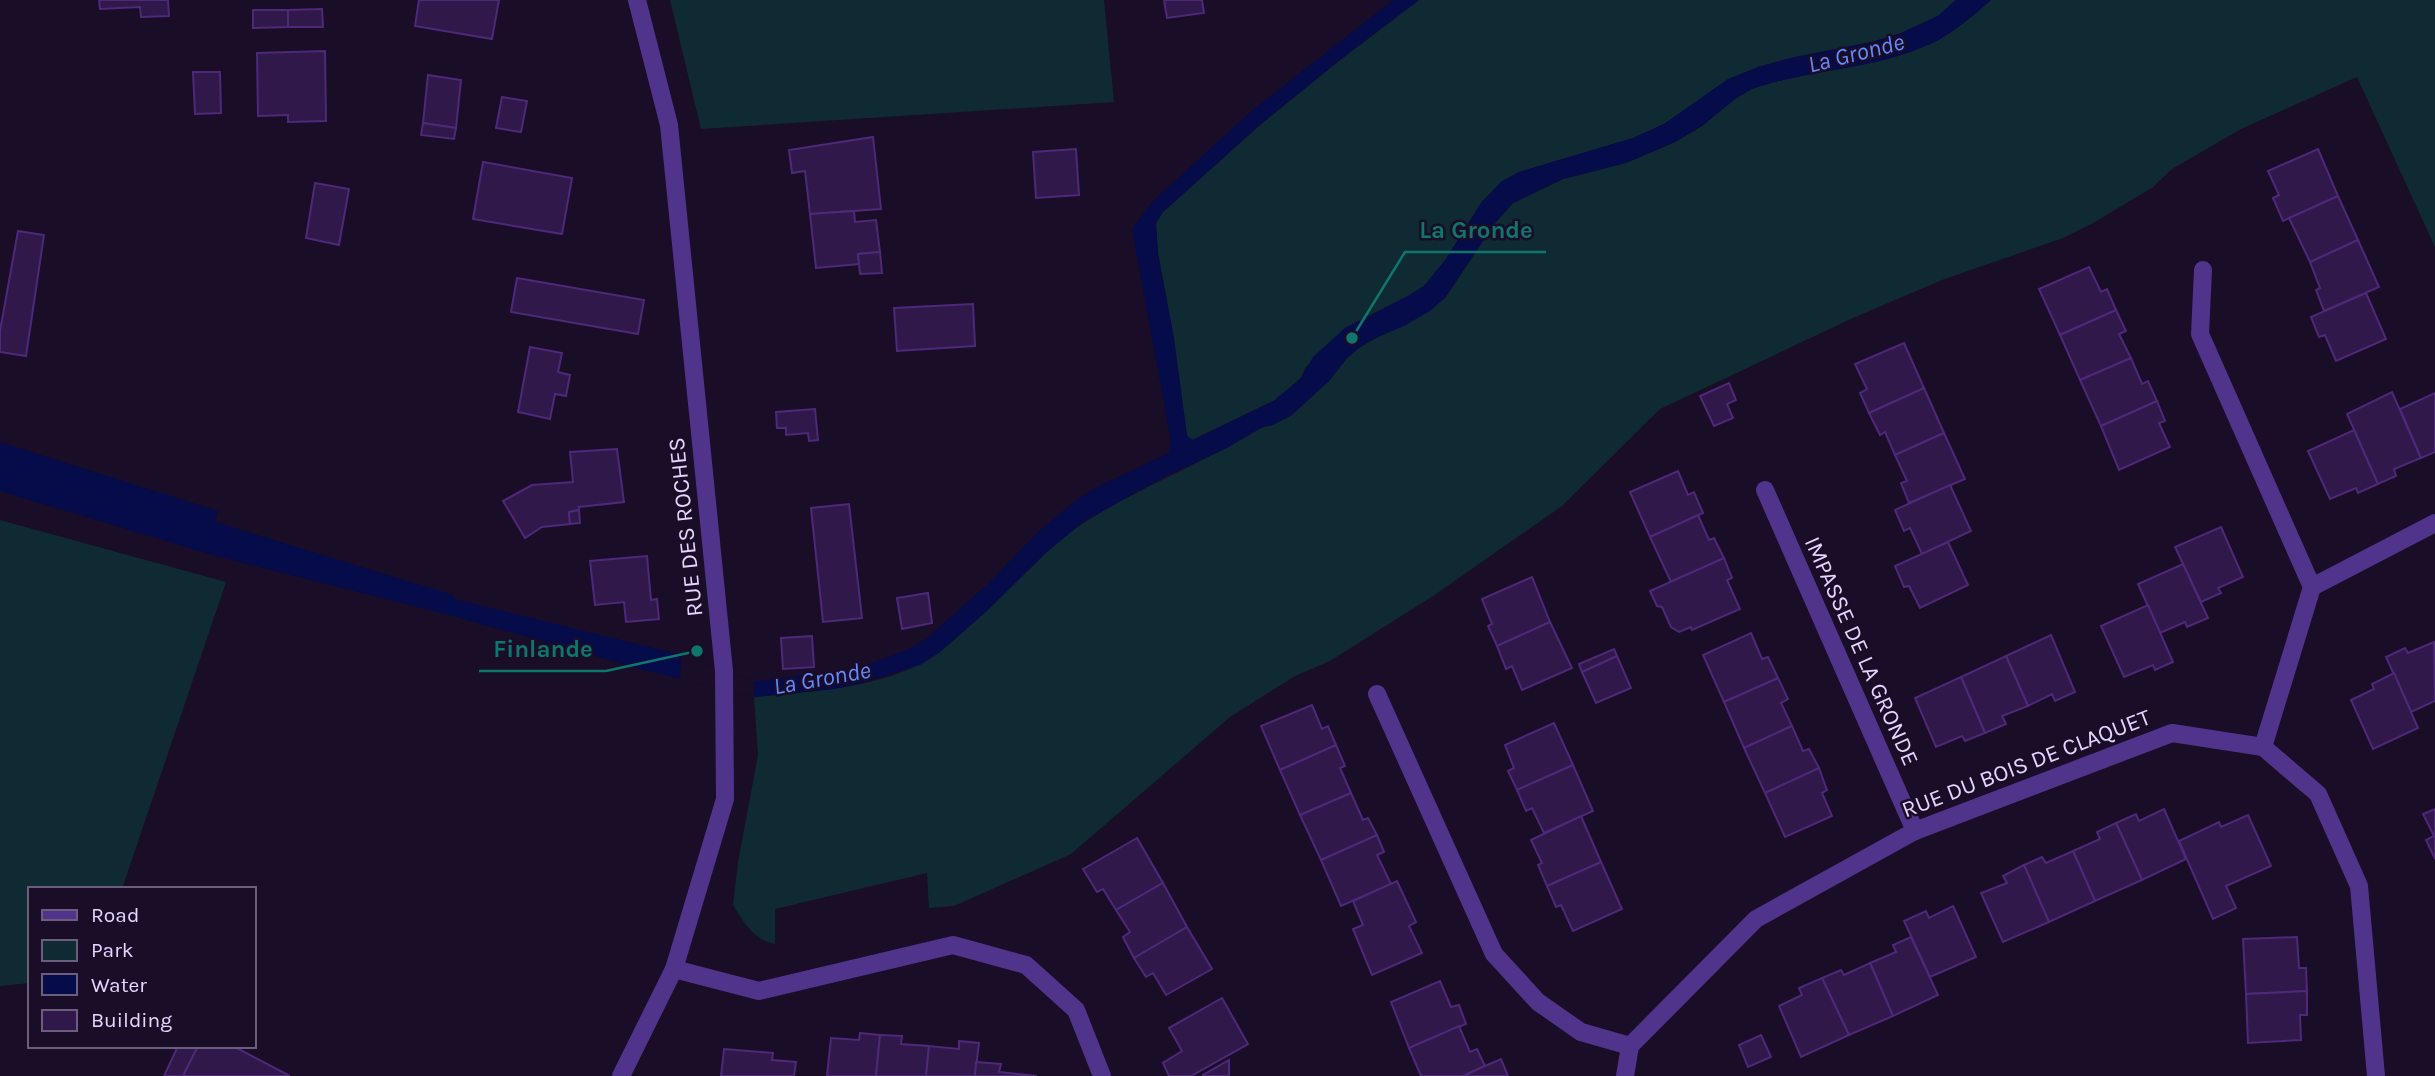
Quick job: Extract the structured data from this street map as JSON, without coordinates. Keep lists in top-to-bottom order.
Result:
{
  "streets": {
    "street": ["RUE DES ROCHES", "IMPASSE DE LA GRONDE", "RUE DU BOIS DE CLAQUET"]
  },
  "crossings": [
    ["IMPASSE DE LA GRONDE", "RUE DU BOIS DE CLAQUET"]
  ],
  "water": ["La Gronde"],
  "places": ["La Gronde", "Finlande"],
  "legend": [
    "Road",
    "Park",
    "Water",
    "Building"
  ]
}
